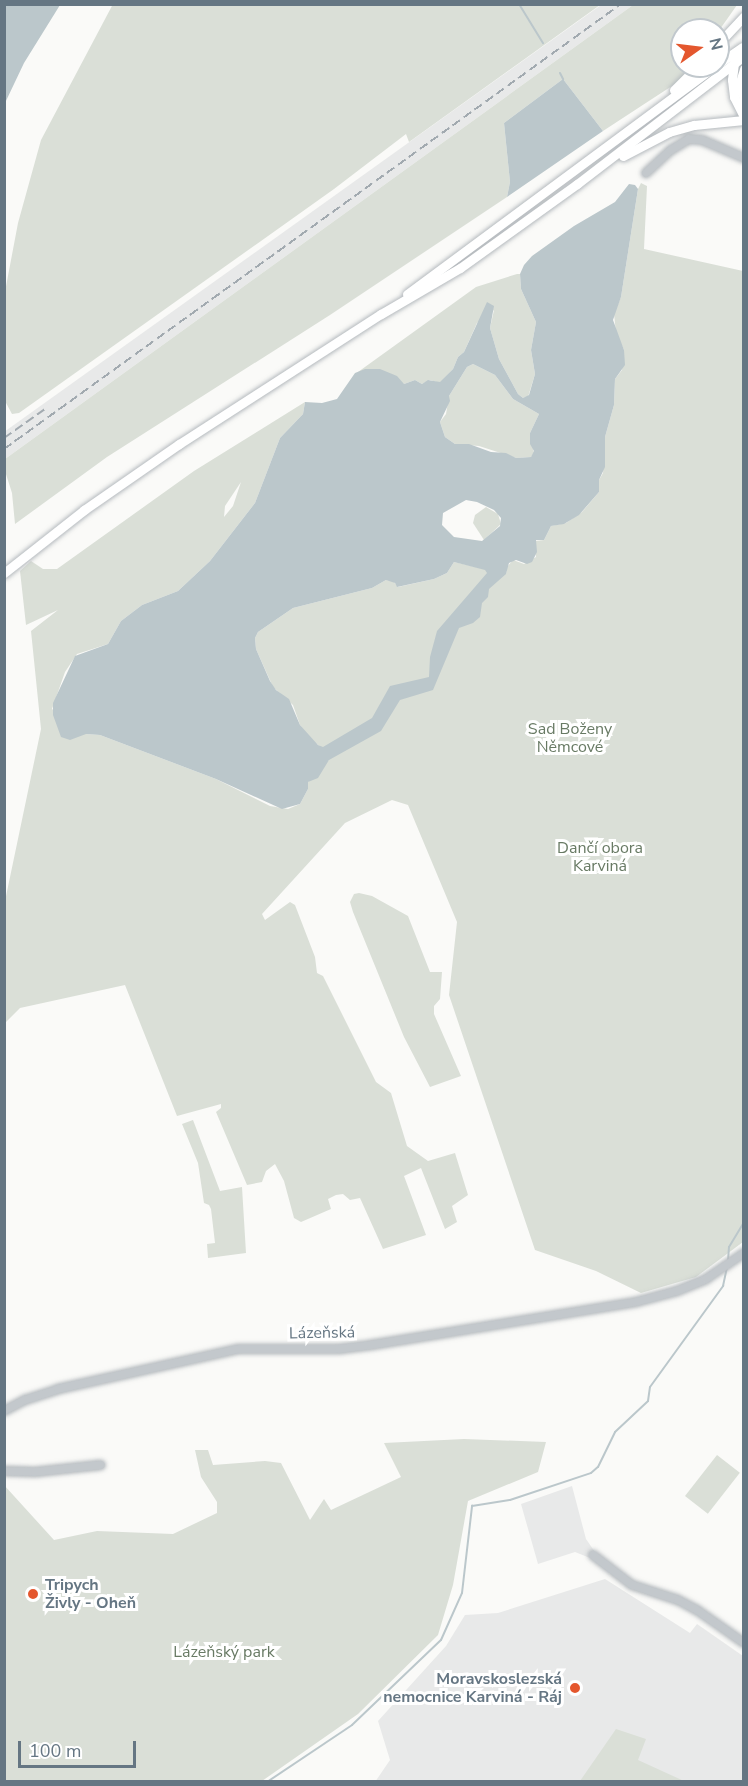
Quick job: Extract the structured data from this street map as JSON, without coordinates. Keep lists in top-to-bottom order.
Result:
{
  "streets": {
    "street": ["Lázeňská"]
  },
  "parks": ["Sad Boženy Němcové", "Dančí obora Karviná", "Lázeňský park"],
  "places": ["Tripych Živly - Oheň", "Moravskoslezská nemocnice Karviná - Ráj"],
  "scale_bar": "100 m",
  "north": "right"
}
